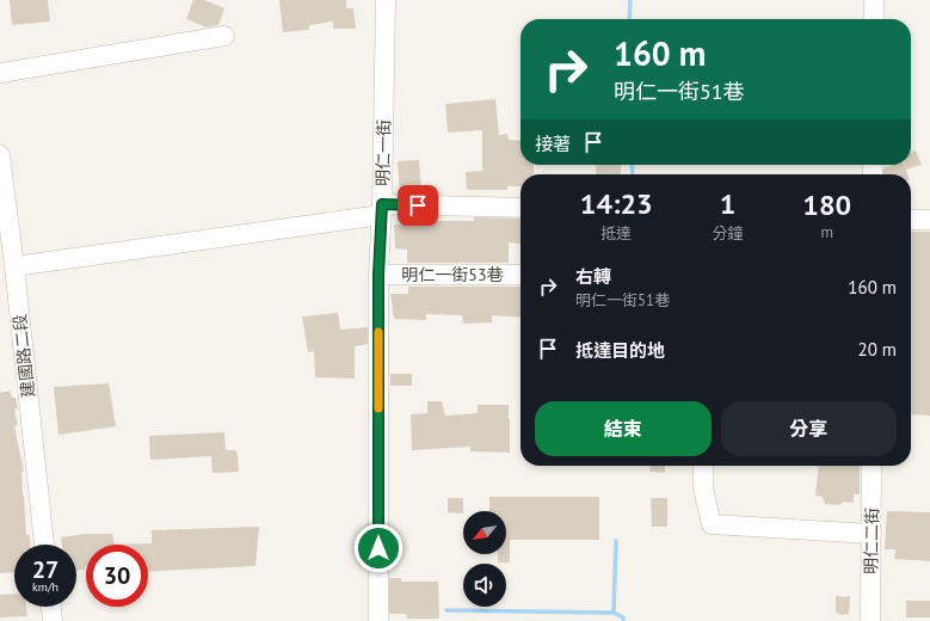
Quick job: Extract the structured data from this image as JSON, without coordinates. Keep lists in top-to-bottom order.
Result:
{
  "streets": {
    "street": [
      "明仁一街",
      "明仁一街53巷",
      "建國路二段",
      "明仁二街"
    ]
  },
  "crossings": [
    ["明仁一街", "明仁一街53巷"]
  ],
  "north": "bottom left",
  "page": {
    "turn": ["160 m", "明仁一街51巷"],
    "then": "接著",
    "eta": [
      "14:23",
      "抵達",
      "1",
      "分鐘",
      "180",
      "m"
    ],
    "list": [
      {
        "name": "右轉",
        "note": "明仁一街51巷",
        "value": "160 m"
      },
      {
        "name": "抵達目的地",
        "value": "20 m"
      }
    ],
    "buttons": ["結束", "分享"],
    "speed": "27 km/h",
    "limit": "30"
  }
}
